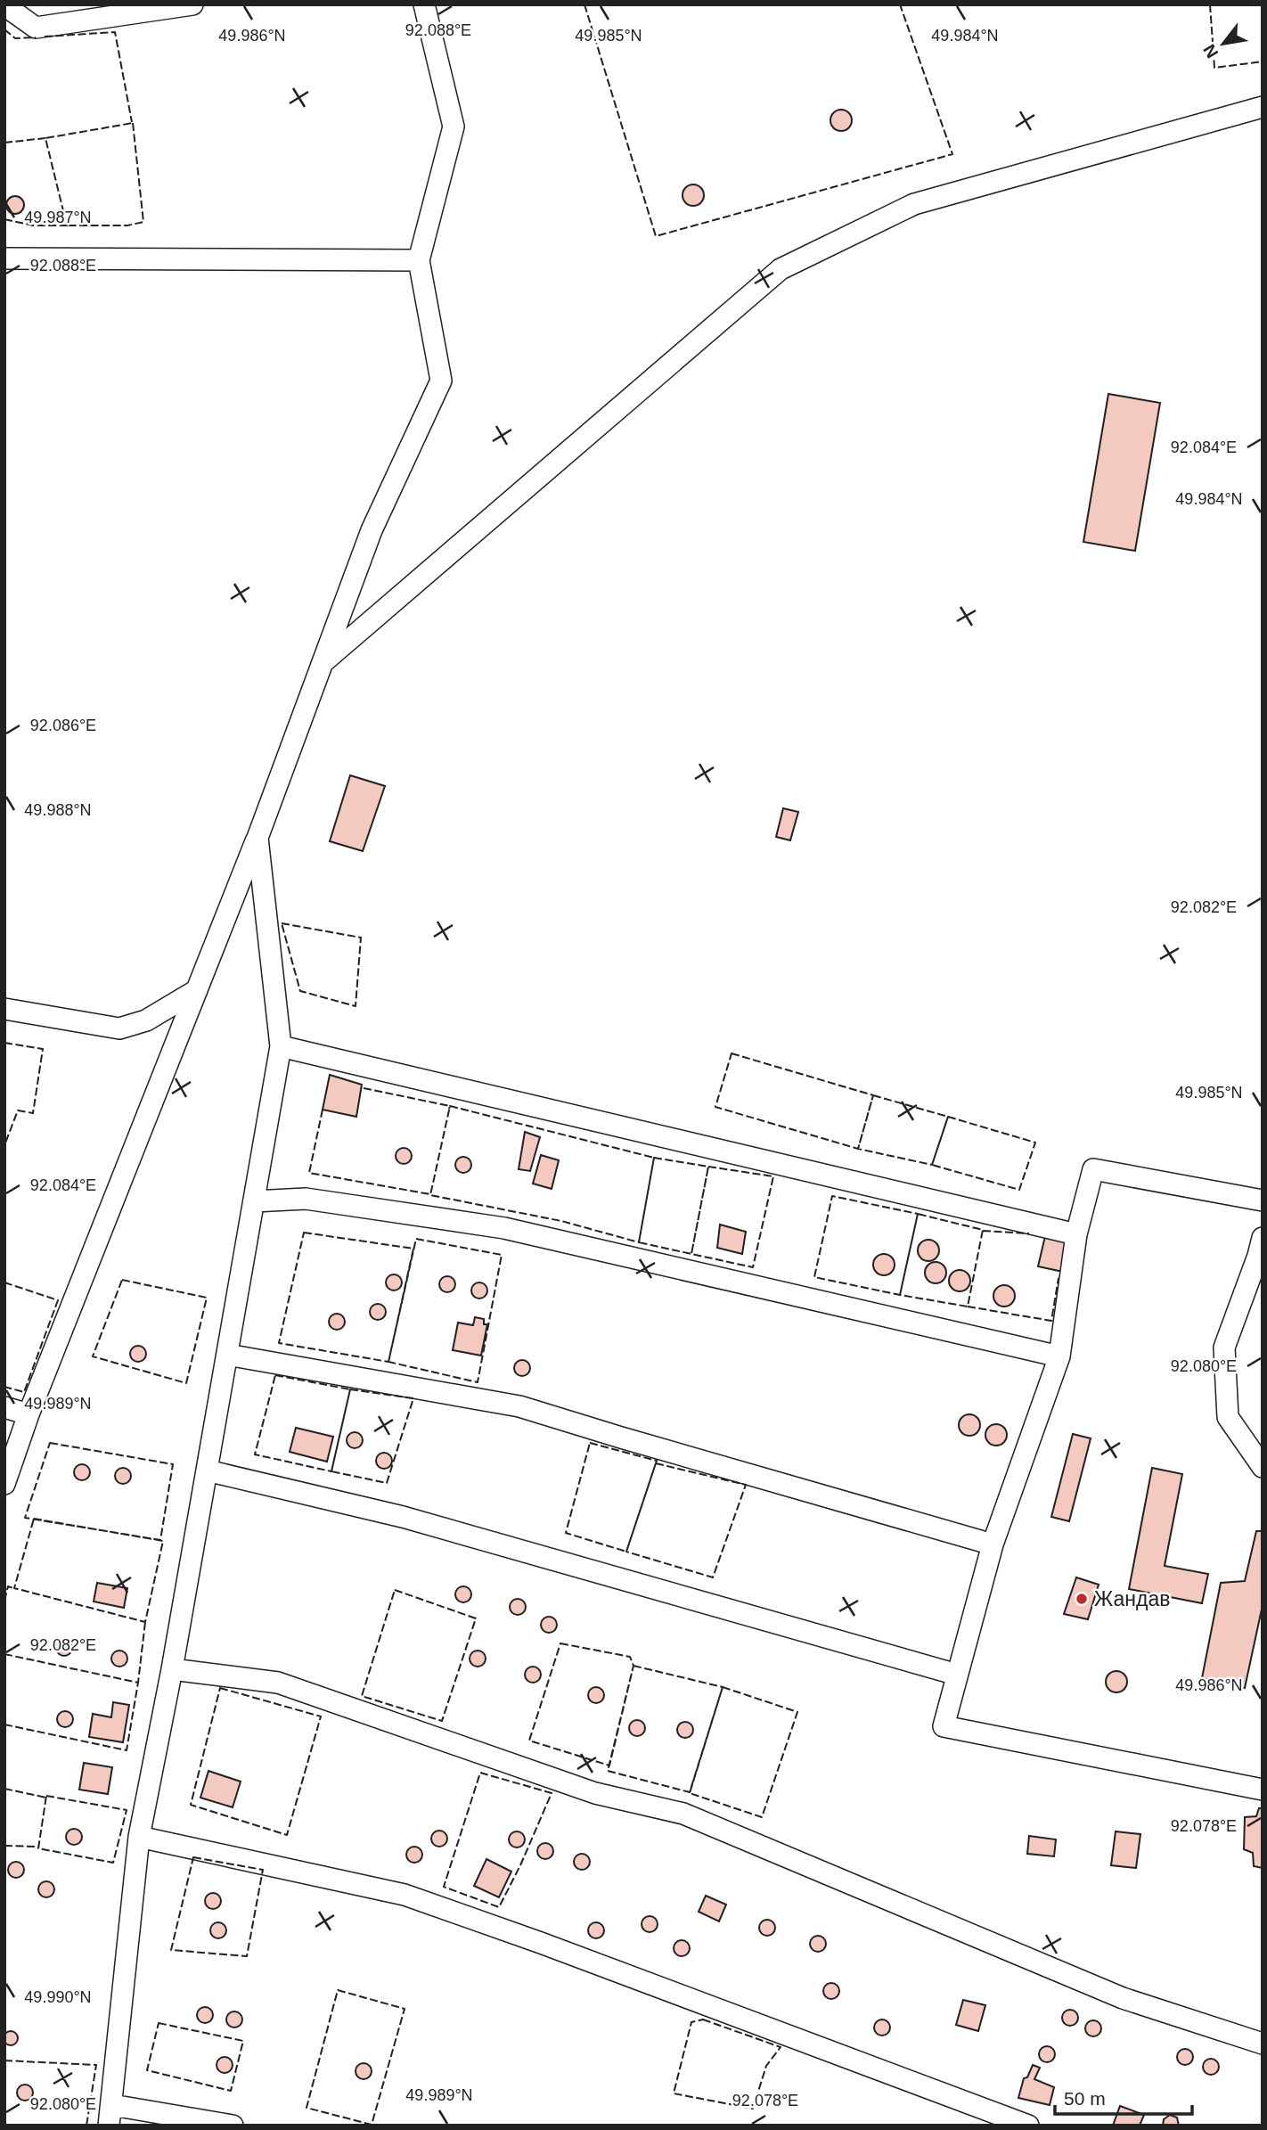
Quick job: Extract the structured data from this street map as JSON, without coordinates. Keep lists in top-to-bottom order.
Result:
{
  "places": ["Жандав"],
  "scale_bar": "50 m",
  "north": "bottom left",
  "coordinates": [
    "92.088°E",
    "49.986°N",
    "49.985°N",
    "49.984°N",
    "49.987°N",
    "92.084°E",
    "92.086°E",
    "49.988°N",
    "92.082°E",
    "92.080°E",
    "49.989°N",
    "92.078°E",
    "49.990°N"
  ]
}
